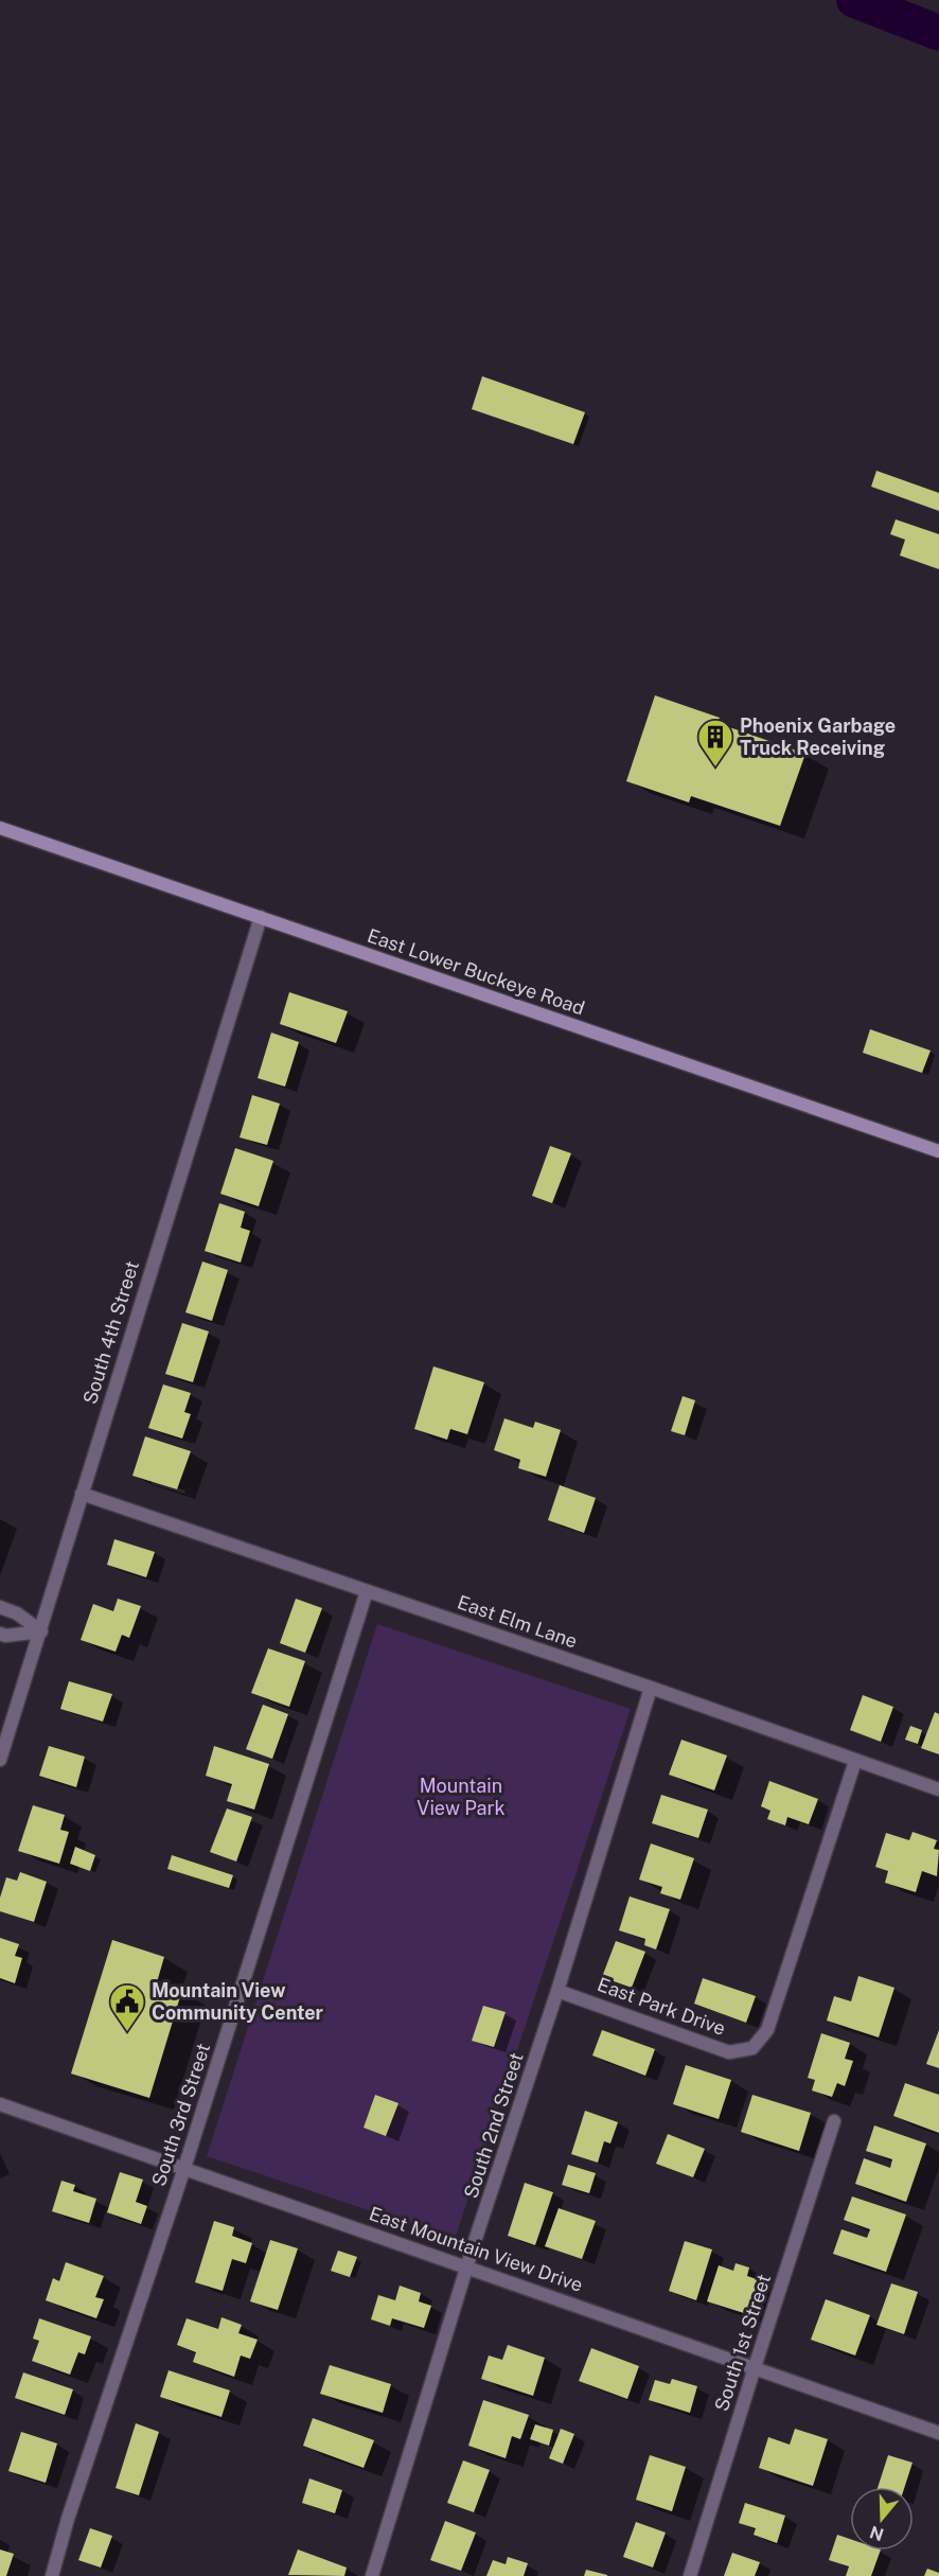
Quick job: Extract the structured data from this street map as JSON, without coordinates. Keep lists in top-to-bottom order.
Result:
{
  "streets": {
    "main road": ["East Lower Buckeye Road"],
    "street": [
      "South 4th Street",
      "East Elm Lane",
      "East Park Drive",
      "South 3rd Street",
      "South 2nd Street",
      "East Mountain View Drive",
      "South 1st Street"
    ]
  },
  "crossings": [
    ["East Lower Buckeye Road", "South 4th Street"],
    ["South 4th Street", "East Elm Lane"],
    ["East Elm Lane", "East Park Drive"],
    ["East Elm Lane", "South 3rd Street"],
    ["East Elm Lane", "South 2nd Street"],
    ["East Park Drive", "South 2nd Street"],
    ["South 3rd Street", "East Mountain View Drive"],
    ["South 2nd Street", "East Mountain View Drive"],
    ["East Mountain View Drive", "South 1st Street"]
  ],
  "parks": ["Mountain View Park"],
  "places": {
    "building": ["Phoenix Garbage Truck Receiving"],
    "public building": ["Mountain View Community Center"]
  },
  "north": "bottom"
}
